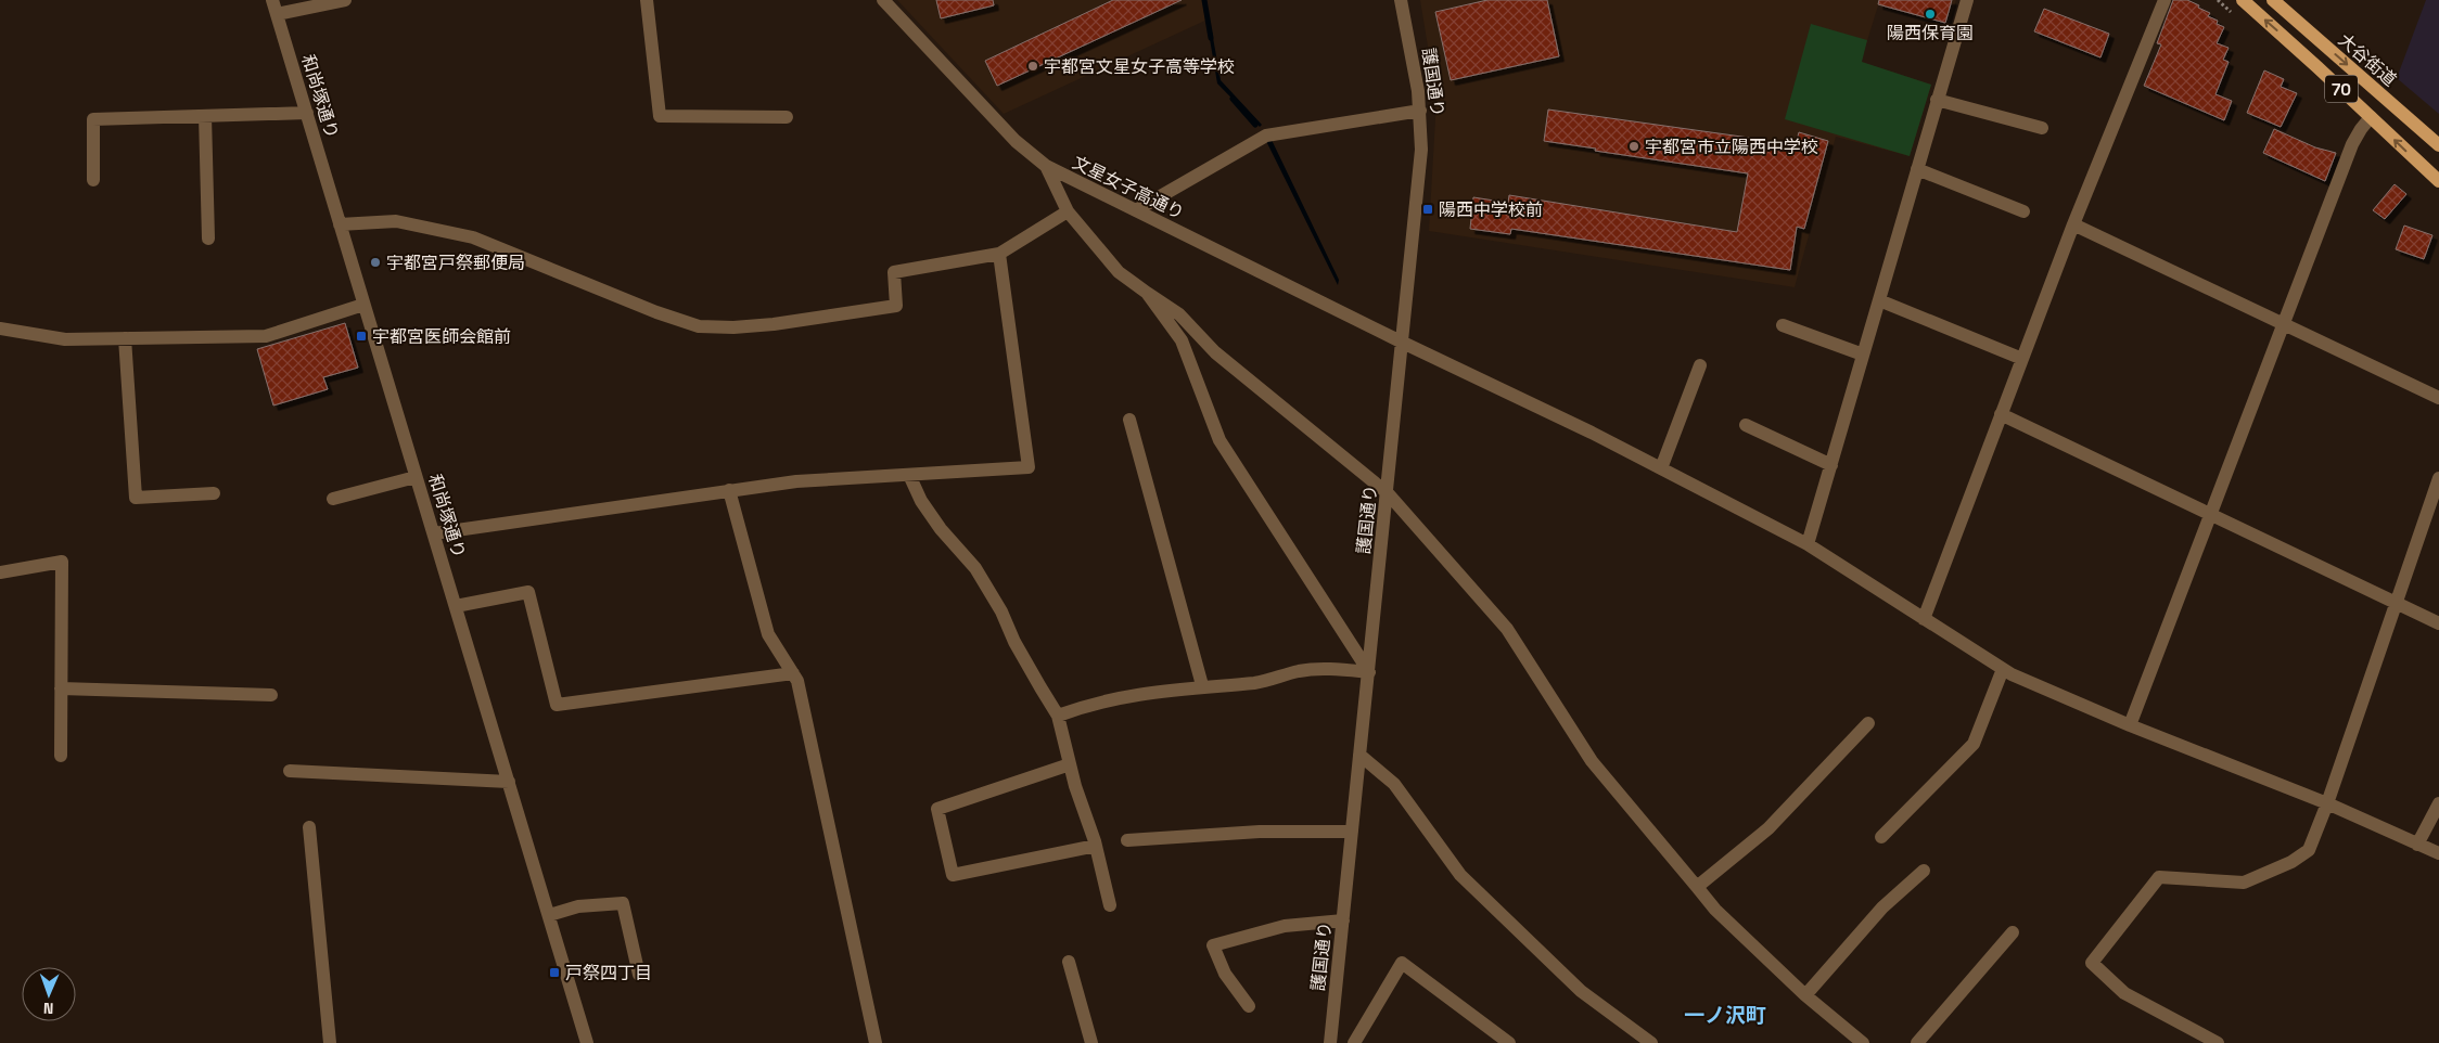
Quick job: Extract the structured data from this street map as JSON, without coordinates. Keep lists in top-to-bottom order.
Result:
{
  "streets": {
    "main road": ["大谷街道", "70"],
    "street": ["護国通り", "和尚塚通り", "文星女子高通り"]
  },
  "crossings": [
    ["護国通り", "文星女子高通り"]
  ],
  "districts": ["一ノ沢町"],
  "places": {
    "other": [
      "陽西保育園",
      "宇都宮文星女子高等学校",
      "宇都宮市立陽西中学校",
      "宇都宮戸祭郵便局"
    ],
    "transit": ["陽西中学校前", "宇都宮医師会館前", "戸祭四丁目"]
  },
  "north": "bottom"
}
